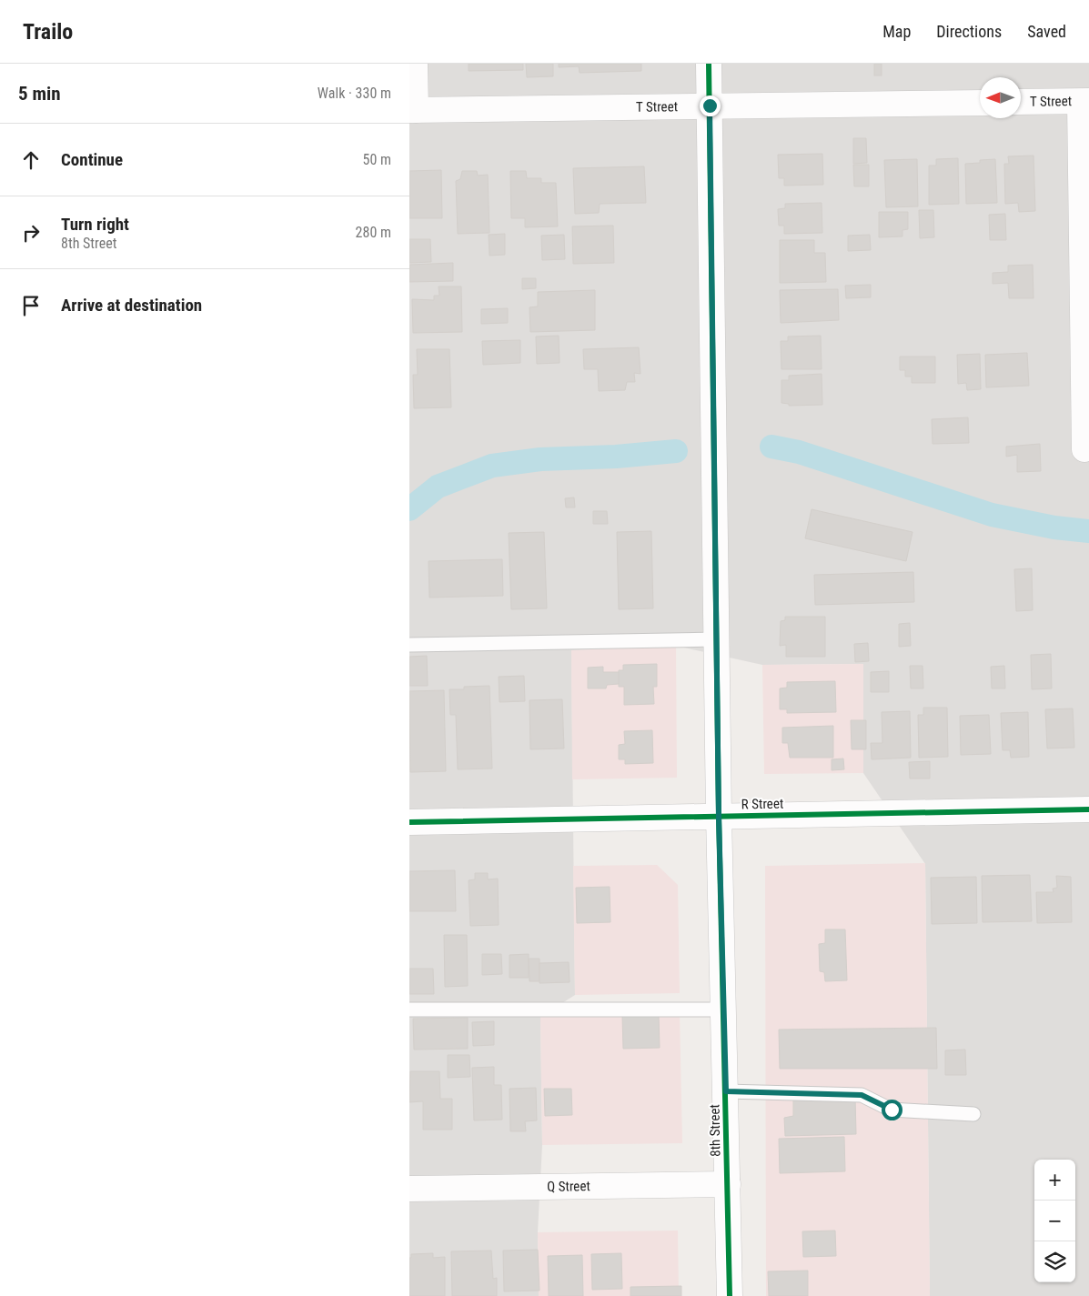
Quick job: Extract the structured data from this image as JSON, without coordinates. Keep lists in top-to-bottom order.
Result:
{
  "streets": {
    "street": [
      "T Street",
      "R Street",
      "8th Street",
      "Q Street"
    ]
  },
  "crossings": [
    ["T Street", "8th Street"],
    ["R Street", "8th Street"],
    ["8th Street", "Q Street"]
  ],
  "north": "left",
  "page": {
    "header": "Trailo",
    "nav": ["Map", "Directions", "Saved"],
    "heading": ["5 min", "Walk · 330 m"],
    "list": [
      ["Continue", "50 m"],
      ["Turn right", "8th Street", "280 m"],
      "Arrive at destination"
    ],
    "map_buttons": ["+", "−"]
  }
}
